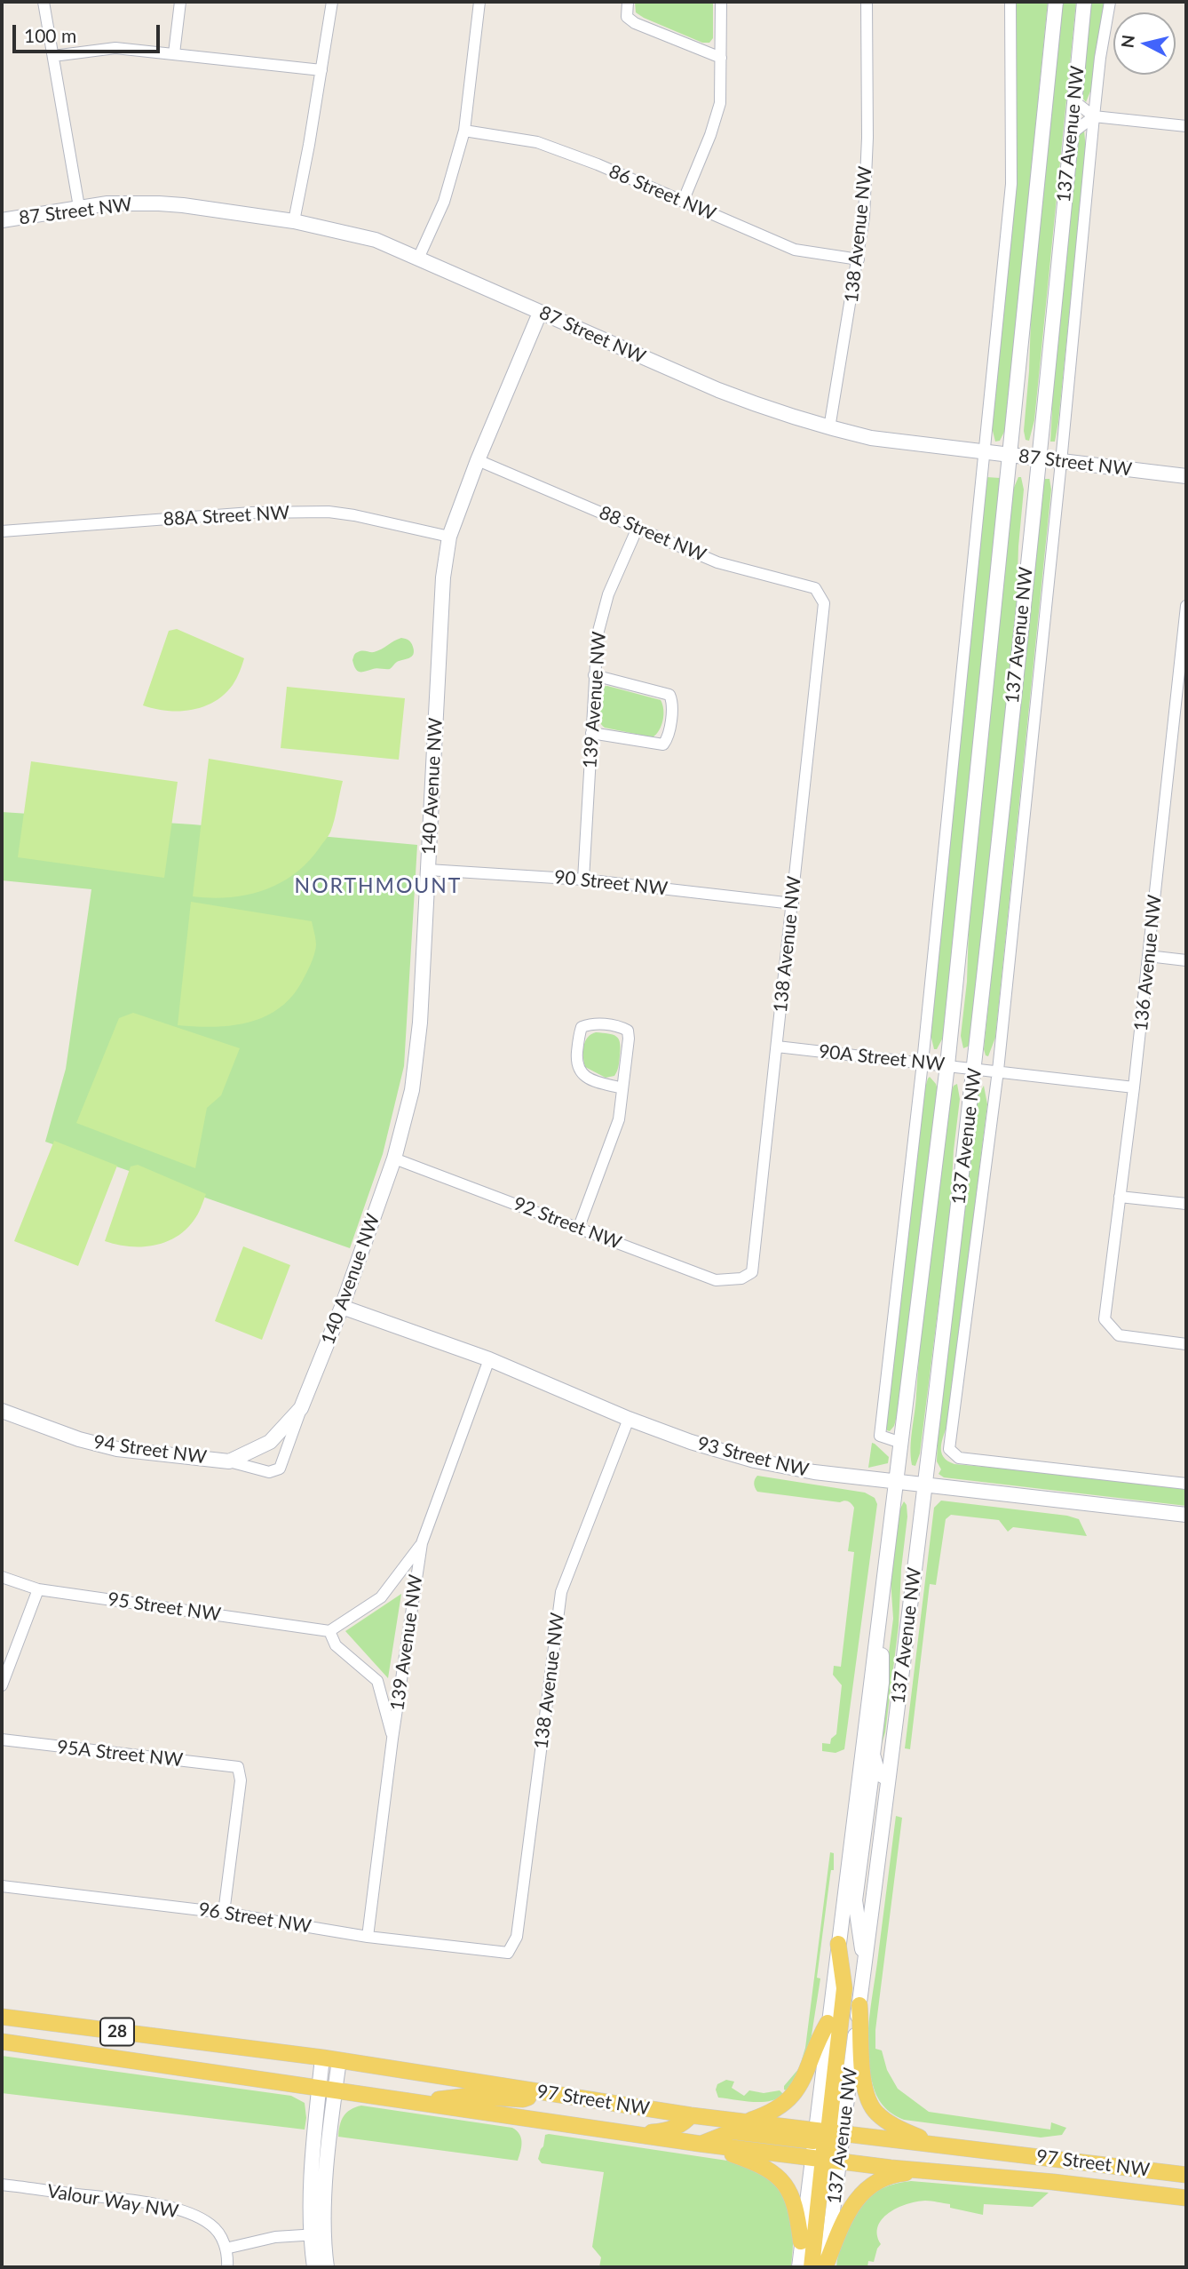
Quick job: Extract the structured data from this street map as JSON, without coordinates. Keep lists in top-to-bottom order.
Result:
{
  "streets": {
    "main road": [
      "137 Avenue NW",
      "87 Street NW",
      "140 Avenue NW",
      "94 Street NW",
      "93 Street NW",
      "28",
      "97 Street NW"
    ],
    "street": [
      "86 Street NW",
      "138 Avenue NW",
      "88A Street NW",
      "88 Street NW",
      "139 Avenue NW",
      "90 Street NW",
      "136 Avenue NW",
      "90A Street NW",
      "92 Street NW",
      "95 Street NW",
      "95A Street NW",
      "96 Street NW",
      "Valour Way NW"
    ]
  },
  "crossings": [
    ["137 Avenue NW", "87 Street NW"],
    ["137 Avenue NW", "90A Street NW"],
    ["137 Avenue NW", "93 Street NW"],
    ["137 Avenue NW", "97 Street NW"],
    ["86 Street NW", "138 Avenue NW"],
    ["87 Street NW", "138 Avenue NW"],
    ["87 Street NW", "140 Avenue NW"],
    ["138 Avenue NW", "88 Street NW"],
    ["138 Avenue NW", "90 Street NW"],
    ["138 Avenue NW", "90A Street NW"],
    ["138 Avenue NW", "92 Street NW"],
    ["138 Avenue NW", "93 Street NW"],
    ["138 Avenue NW", "96 Street NW"],
    ["88A Street NW", "140 Avenue NW"],
    ["88 Street NW", "139 Avenue NW"],
    ["88 Street NW", "140 Avenue NW"],
    ["139 Avenue NW", "90 Street NW"],
    ["139 Avenue NW", "93 Street NW"],
    ["139 Avenue NW", "96 Street NW"],
    ["140 Avenue NW", "90 Street NW"],
    ["140 Avenue NW", "92 Street NW"],
    ["140 Avenue NW", "94 Street NW"],
    ["140 Avenue NW", "93 Street NW"],
    ["136 Avenue NW", "90A Street NW"],
    ["95A Street NW", "96 Street NW"]
  ],
  "districts": ["NORTHMOUNT"],
  "scale_bar": "100 m",
  "north": "left"
}
